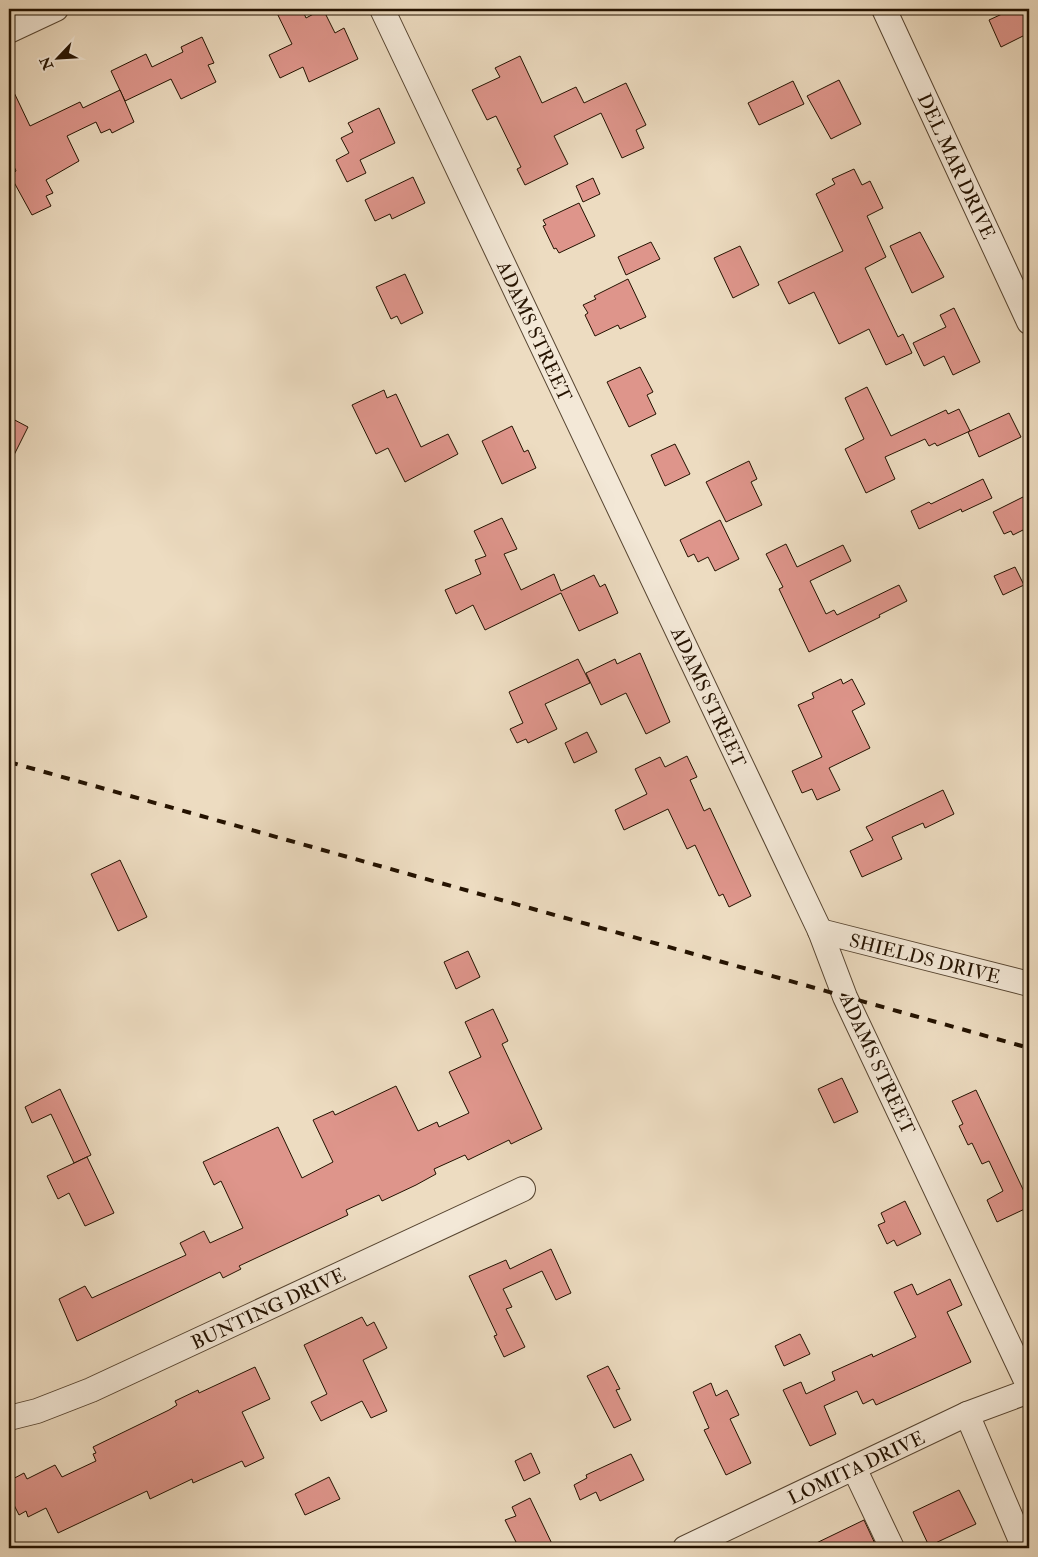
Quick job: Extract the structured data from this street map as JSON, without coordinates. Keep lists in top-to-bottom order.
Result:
{
  "streets": {
    "street": [
      "DEL MAR DRIVE",
      "ADAMS STREET",
      "SHIELDS DRIVE",
      "BUNTING DRIVE",
      "LOMITA DRIVE"
    ]
  },
  "crossings": [
    ["ADAMS STREET", "SHIELDS DRIVE"]
  ],
  "north": "bottom left"
}
